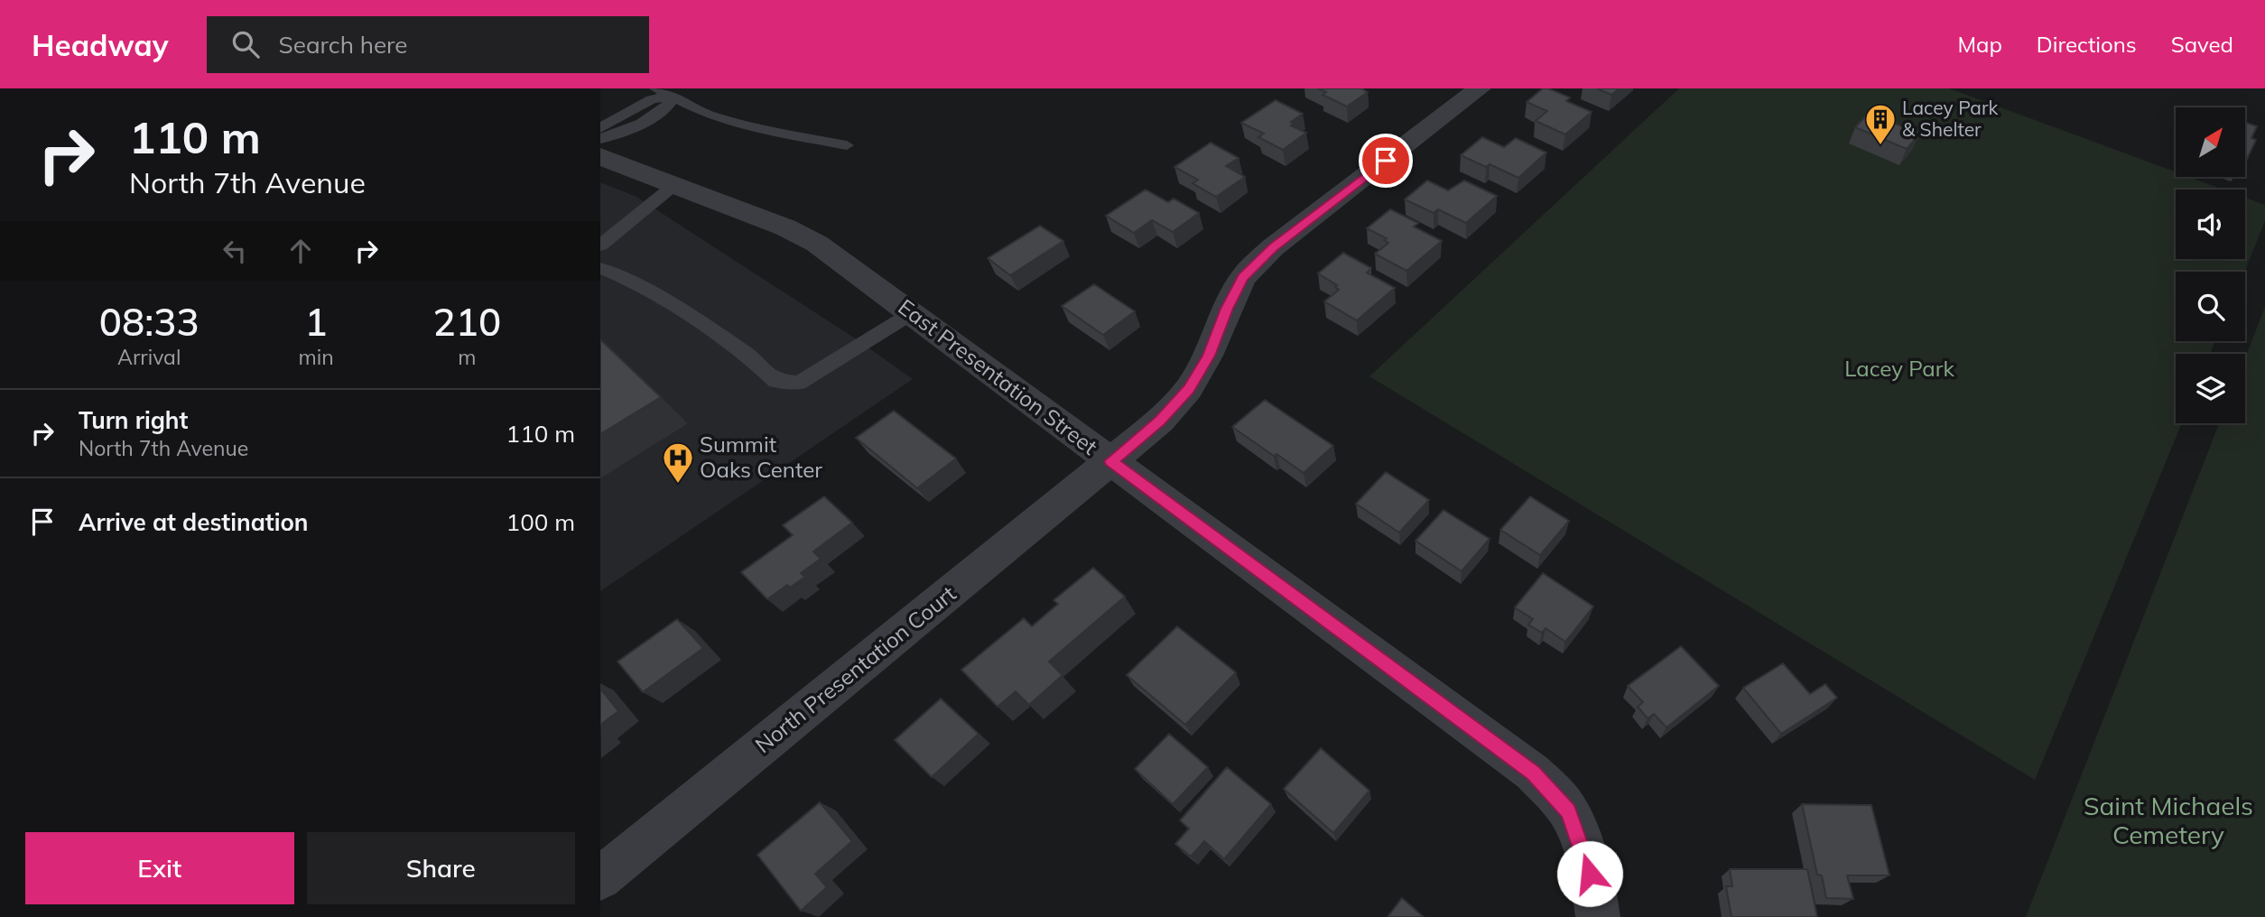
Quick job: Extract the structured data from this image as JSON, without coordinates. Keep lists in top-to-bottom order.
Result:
{
  "streets": {
    "street": ["East Presentation Street", "North Presentation Court"]
  },
  "crossings": [
    ["East Presentation Street", "North Presentation Court"]
  ],
  "parks": ["Lacey Park", "Saint Michaels Cemetery"],
  "places": {
    "building": ["Lacey Park & Shelter"],
    "hospital": ["Summit Oaks Center"]
  },
  "north": "top right",
  "page": {
    "header": "Headway",
    "search": "Search here",
    "nav": ["Map", "Directions", "Saved"],
    "turn": ["110 m", "North 7th Avenue"],
    "eta": [
      "08:33",
      "Arrival",
      "1",
      "min",
      "210",
      "m"
    ],
    "list": [
      {
        "name": "Turn right",
        "note": "North 7th Avenue",
        "value": "110 m"
      },
      {
        "name": "Arrive at destination",
        "value": "100 m"
      }
    ],
    "buttons": ["Exit", "Share"]
  }
}
